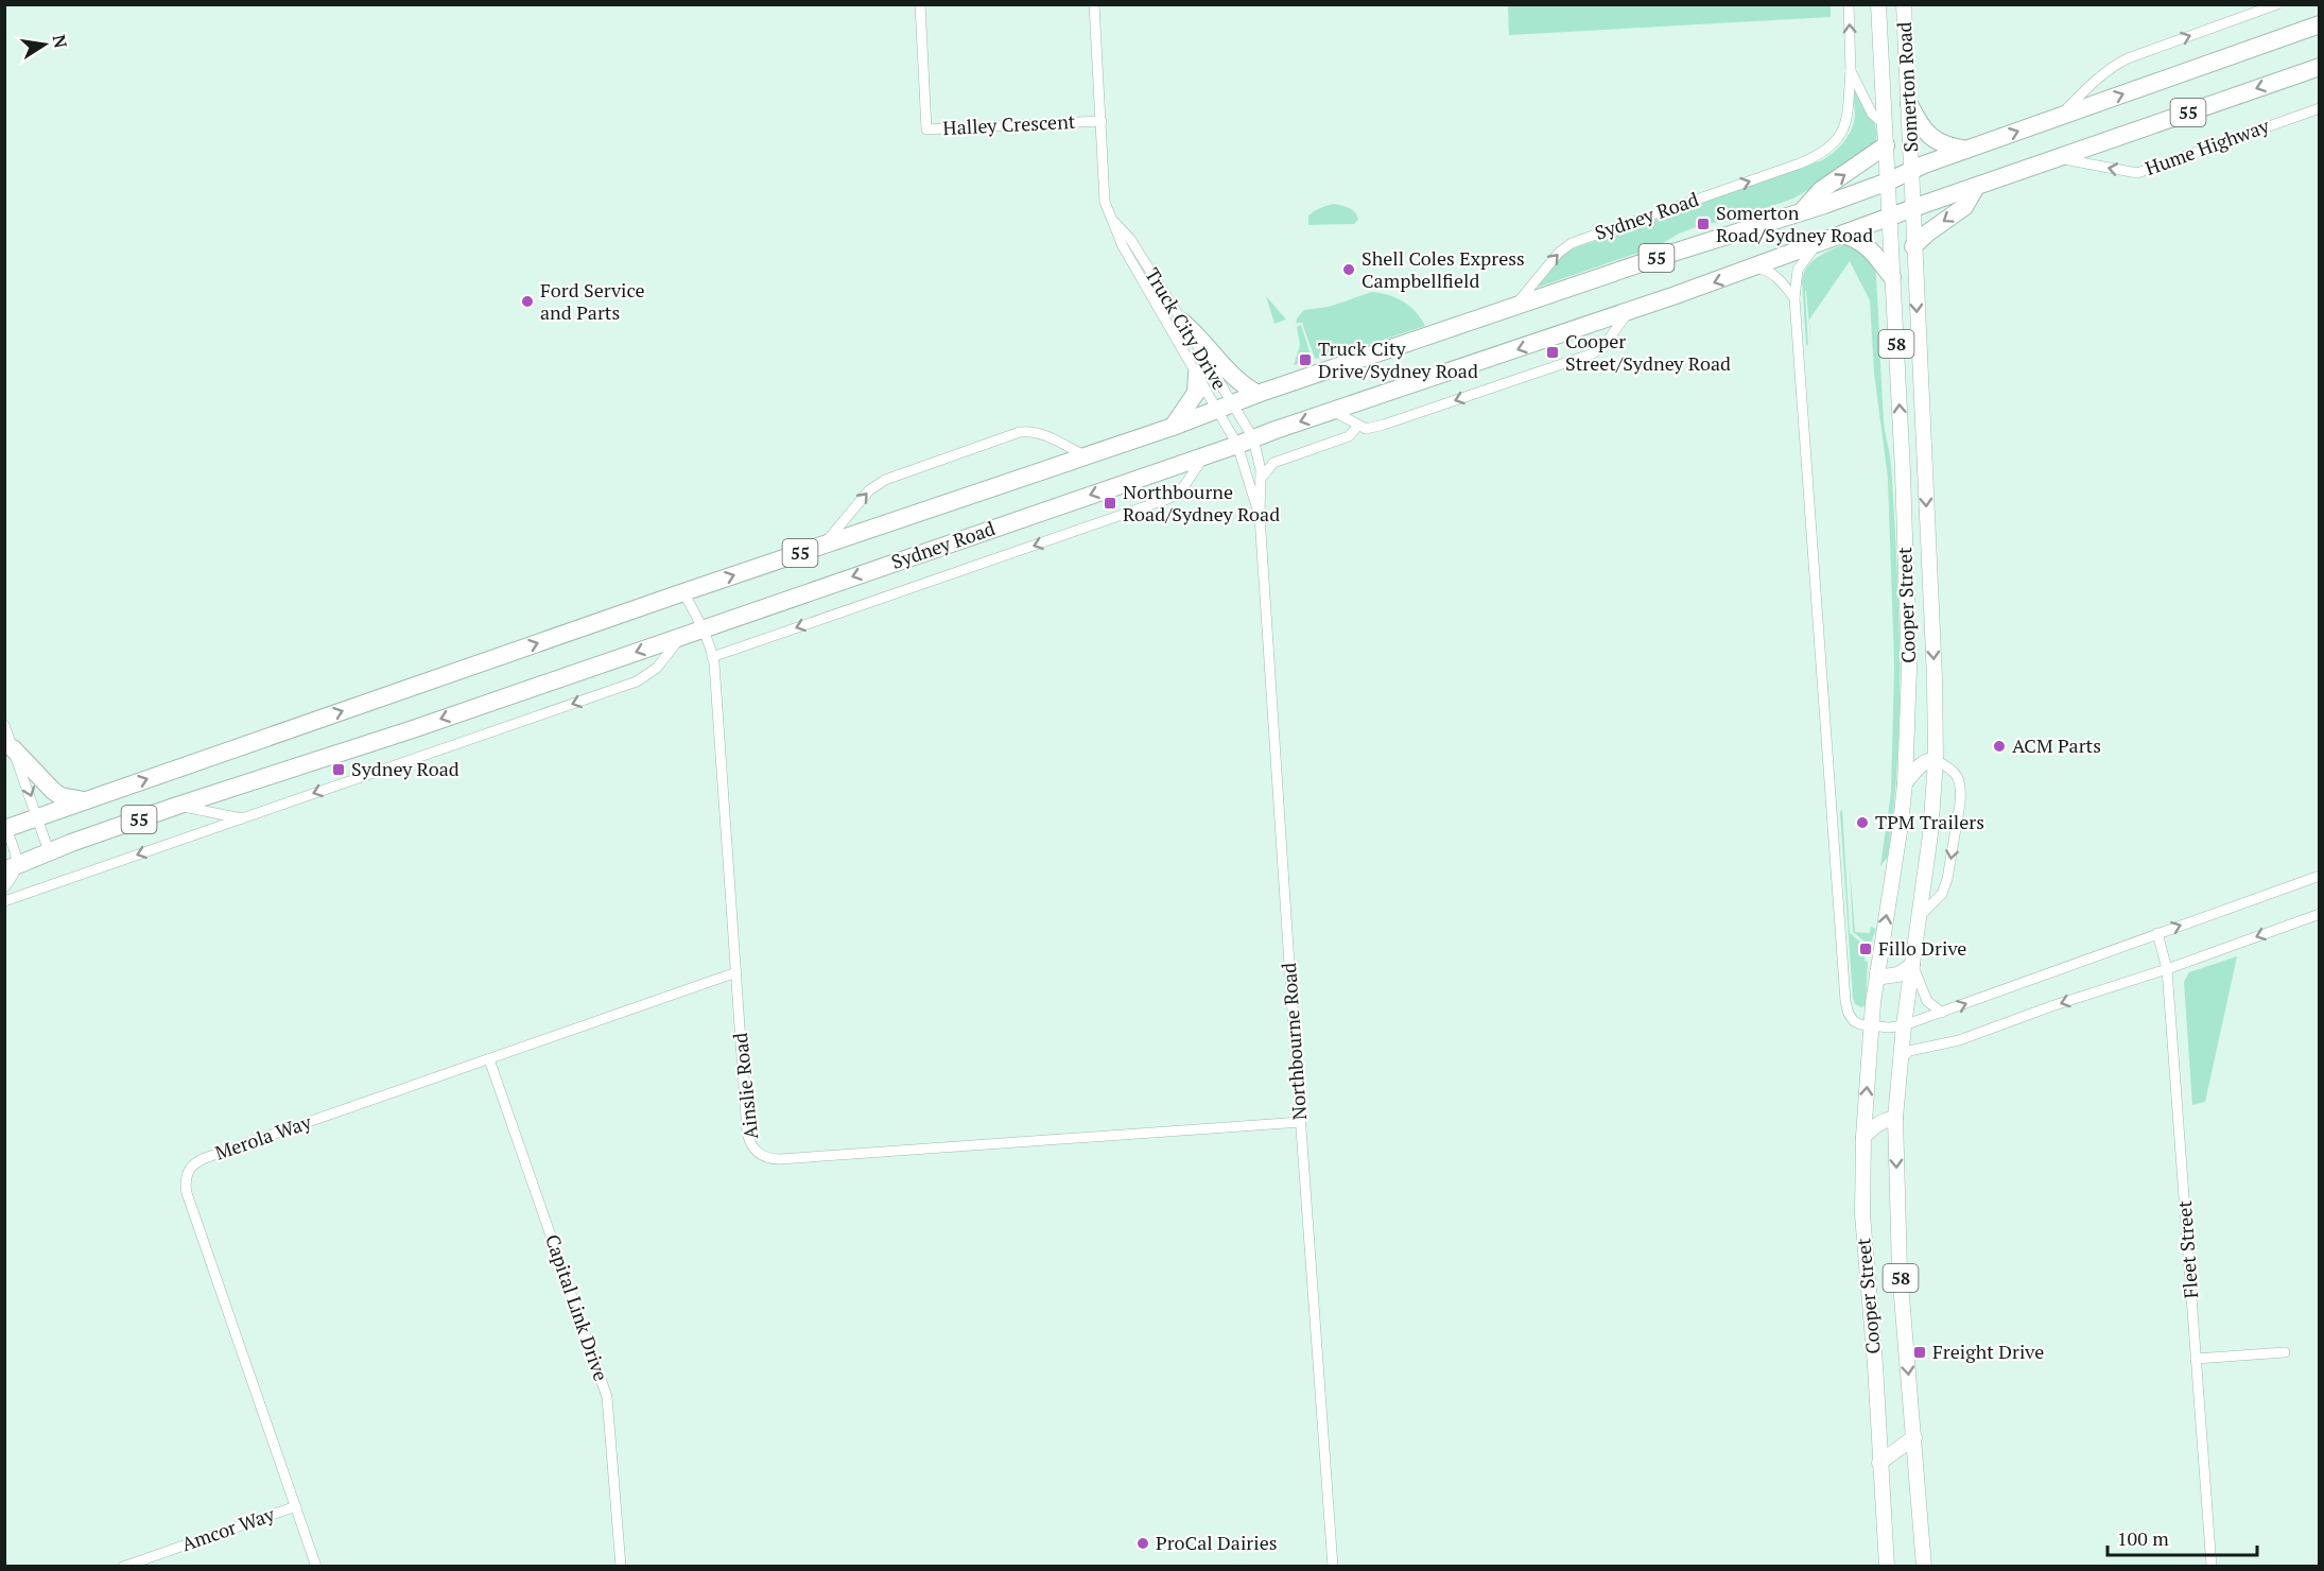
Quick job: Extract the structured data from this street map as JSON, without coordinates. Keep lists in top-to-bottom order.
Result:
{
  "streets": {
    "highway": ["55", "Hume Highway", "Sydney Road"],
    "main road": ["Somerton Road", "58", "Cooper Street"],
    "street": [
      "Halley Crescent",
      "Truck City Drive",
      "Northbourne Road",
      "Ainslie Road",
      "Merola Way",
      "Fleet Street",
      "Capital Link Drive",
      "Amcor Way"
    ]
  },
  "crossings": [
    ["Somerton Road", "55"],
    ["Somerton Road", "Sydney Road"],
    ["Somerton Road", "Cooper Street"],
    ["55", "Sydney Road"],
    ["55", "Cooper Street"],
    ["Halley Crescent", "Truck City Drive"],
    ["Hume Highway", "Sydney Road"],
    ["Hume Highway", "Cooper Street"],
    ["Sydney Road", "Truck City Drive"],
    ["Sydney Road", "Cooper Street"],
    ["Sydney Road", "Northbourne Road"],
    ["Sydney Road", "Ainslie Road"],
    ["Truck City Drive", "Northbourne Road"],
    ["Northbourne Road", "Ainslie Road"],
    ["Ainslie Road", "Merola Way"],
    ["Merola Way", "Capital Link Drive"],
    ["Merola Way", "Amcor Way"]
  ],
  "places": {
    "transit": [
      "Somerton Road/Sydney Road",
      "Cooper Street/Sydney Road",
      "Truck City Drive/Sydney Road",
      "Northbourne Road/Sydney Road",
      "Sydney Road",
      "Fillo Drive",
      "Freight Drive"
    ],
    "other": [
      "Shell Coles Express Campbellfield",
      "Ford Service and Parts",
      "ACM Parts",
      "TPM Trailers",
      "ProCal Dairies"
    ]
  },
  "scale_bar": "100 m",
  "north": "right"
}
